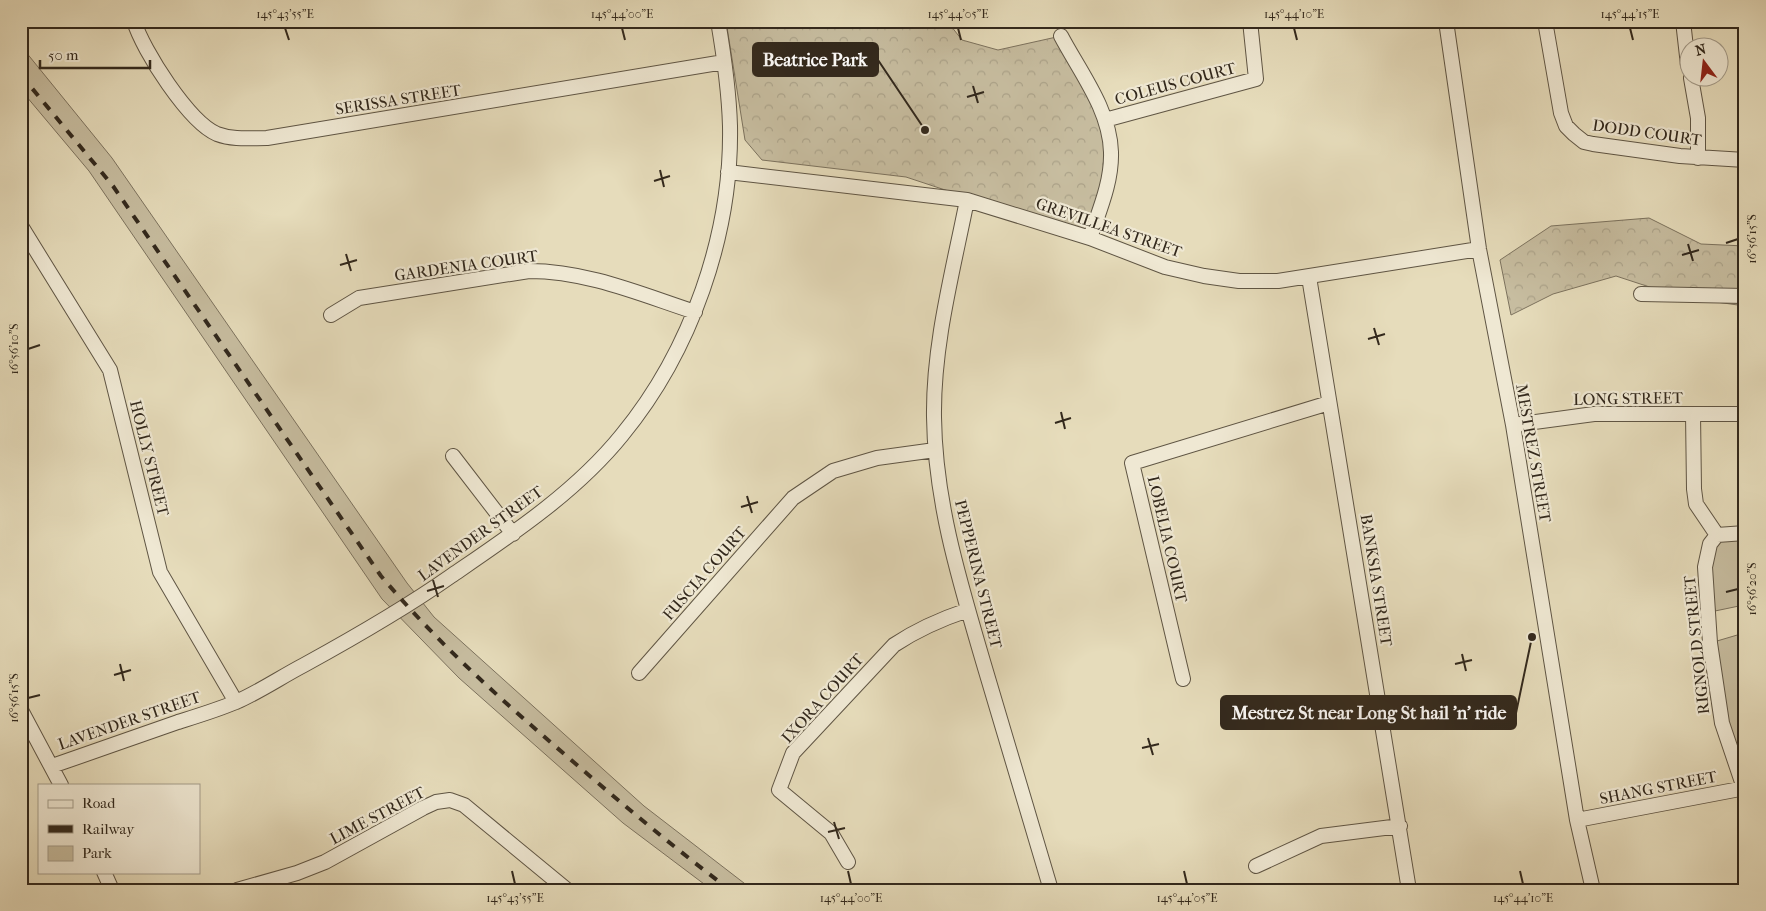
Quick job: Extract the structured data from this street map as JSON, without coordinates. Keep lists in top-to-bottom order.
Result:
{
  "streets": {
    "street": [
      "COLEUS COURT",
      "SERISSA STREET",
      "DODD COURT",
      "GREVILLEA STREET",
      "GARDENIA COURT",
      "LONG STREET",
      "MESTREZ STREET",
      "HOLLY STREET",
      "LAVENDER STREET",
      "LOBELIA COURT",
      "FUSCIA COURT",
      "PEPPERINA STREET",
      "BANKSIA STREET",
      "RIGNOLD STREET",
      "IXORA COURT",
      "SHANG STREET",
      "LIME STREET"
    ]
  },
  "crossings": [
    ["SERISSA STREET", "LAVENDER STREET"],
    ["GREVILLEA STREET", "MESTREZ STREET"],
    ["GREVILLEA STREET", "LAVENDER STREET"],
    ["GREVILLEA STREET", "PEPPERINA STREET"],
    ["GREVILLEA STREET", "BANKSIA STREET"],
    ["GARDENIA COURT", "LAVENDER STREET"],
    ["LONG STREET", "MESTREZ STREET"],
    ["MESTREZ STREET", "SHANG STREET"],
    ["HOLLY STREET", "LAVENDER STREET"],
    ["LOBELIA COURT", "BANKSIA STREET"],
    ["FUSCIA COURT", "PEPPERINA STREET"],
    ["PEPPERINA STREET", "IXORA COURT"],
    ["RIGNOLD STREET", "SHANG STREET"]
  ],
  "places": ["Beatrice Park", "Mestrez St near Long St hail 'n' ride"],
  "legend": ["Road", "Railway", "Park"],
  "scale_bar": "50 m",
  "north": "top",
  "coordinates": [
    "145°43'55\"E",
    "145°44'00\"E",
    "145°44'05\"E",
    "145°44'10\"E",
    "145°44'15\"E",
    "16°56'15\"S",
    "16°56'10\"S",
    "16°56'20\"S"
  ]
}
